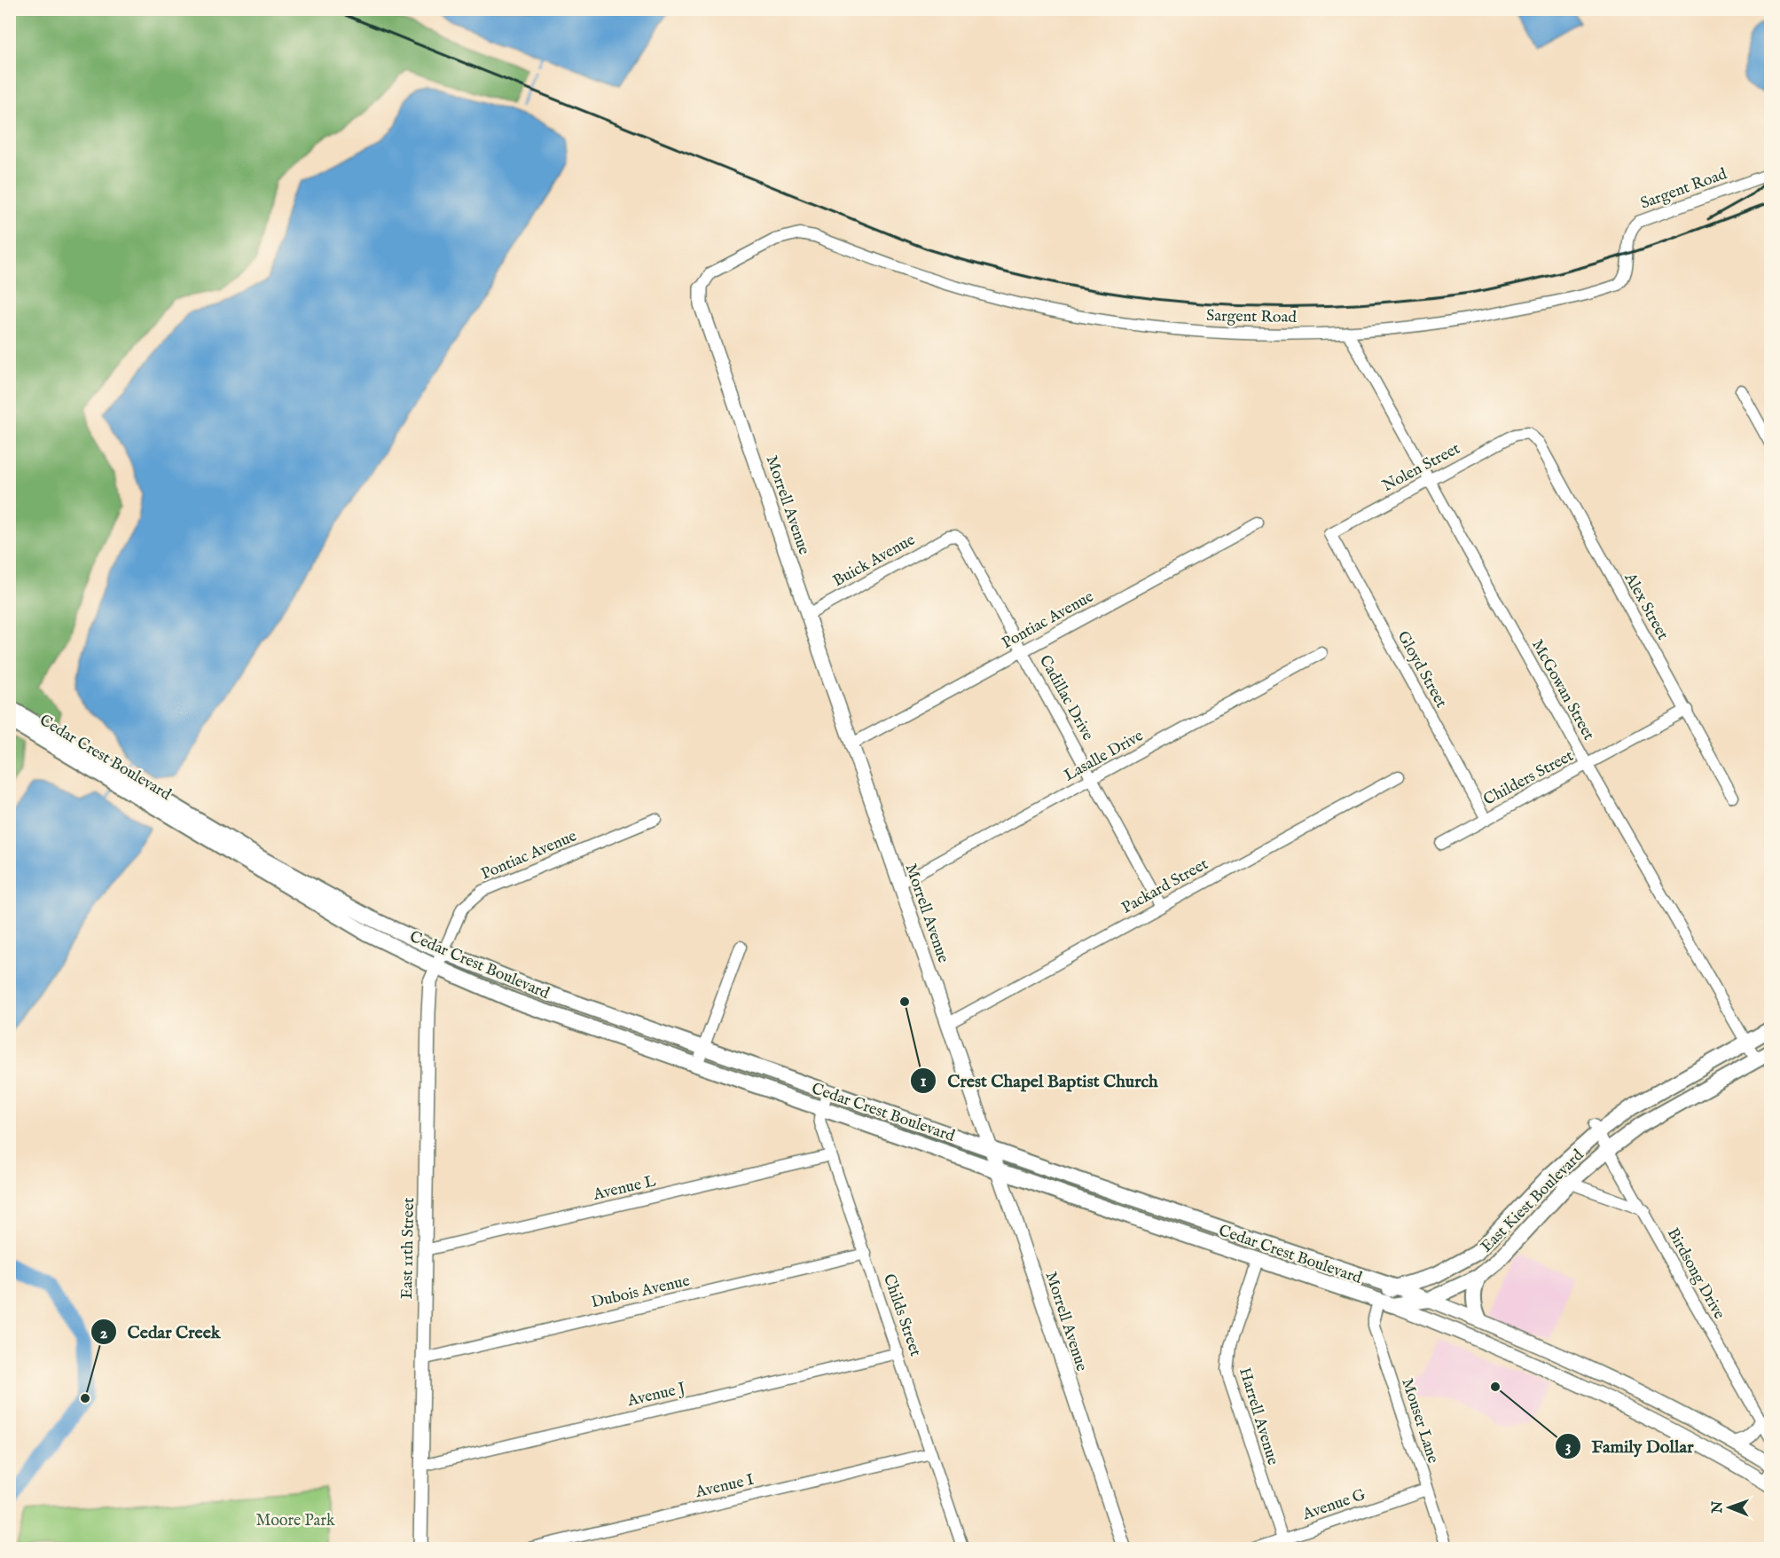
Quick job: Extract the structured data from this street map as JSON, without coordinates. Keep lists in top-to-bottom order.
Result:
{
  "streets": {
    "main road": ["Cedar Crest Boulevard", "East Kiest Boulevard"],
    "street": [
      "Sargent Road",
      "Nolen Street",
      "Morrell Avenue",
      "Buick Avenue",
      "Alex Street",
      "Pontiac Avenue",
      "Gloyd Street",
      "McGowan Street",
      "Cadillac Drive",
      "Lasalle Drive",
      "Childers Street",
      "Packard Street",
      "Avenue L",
      "East 11th Street",
      "Birdsong Drive",
      "Dubois Avenue",
      "Childs Street",
      "Avenue J",
      "Harrell Avenue",
      "Mouser Lane",
      "Avenue I",
      "Avenue G"
    ]
  },
  "crossings": [
    ["Sargent Road", "Morrell Avenue"],
    ["Sargent Road", "McGowan Street"],
    ["Nolen Street", "Alex Street"],
    ["Nolen Street", "Gloyd Street"],
    ["Nolen Street", "McGowan Street"],
    ["Morrell Avenue", "Buick Avenue"],
    ["Morrell Avenue", "Pontiac Avenue"],
    ["Morrell Avenue", "Lasalle Drive"],
    ["Morrell Avenue", "Cedar Crest Boulevard"],
    ["Morrell Avenue", "Packard Street"],
    ["Buick Avenue", "Cadillac Drive"],
    ["Alex Street", "Childers Street"],
    ["Pontiac Avenue", "Cadillac Drive"],
    ["Pontiac Avenue", "Cedar Crest Boulevard"],
    ["Pontiac Avenue", "East 11th Street"],
    ["Gloyd Street", "Childers Street"],
    ["McGowan Street", "Childers Street"],
    ["McGowan Street", "East Kiest Boulevard"],
    ["Cadillac Drive", "Lasalle Drive"],
    ["Cadillac Drive", "Packard Street"],
    ["Cedar Crest Boulevard", "East Kiest Boulevard"],
    ["Cedar Crest Boulevard", "East 11th Street"],
    ["Cedar Crest Boulevard", "Childs Street"],
    ["Cedar Crest Boulevard", "Harrell Avenue"],
    ["Cedar Crest Boulevard", "Mouser Lane"],
    ["Avenue L", "East 11th Street"],
    ["Avenue L", "Childs Street"],
    ["East Kiest Boulevard", "Birdsong Drive"],
    ["East Kiest Boulevard", "Mouser Lane"],
    ["East 11th Street", "Dubois Avenue"],
    ["East 11th Street", "Avenue J"],
    ["Dubois Avenue", "Childs Street"],
    ["Childs Street", "Avenue J"],
    ["Childs Street", "Avenue I"],
    ["Harrell Avenue", "Avenue G"],
    ["Mouser Lane", "Avenue G"]
  ],
  "parks": ["Moore Park"],
  "places": ["Crest Chapel Baptist Church", "Family Dollar", "Cedar Creek"],
  "north": "left"
}
